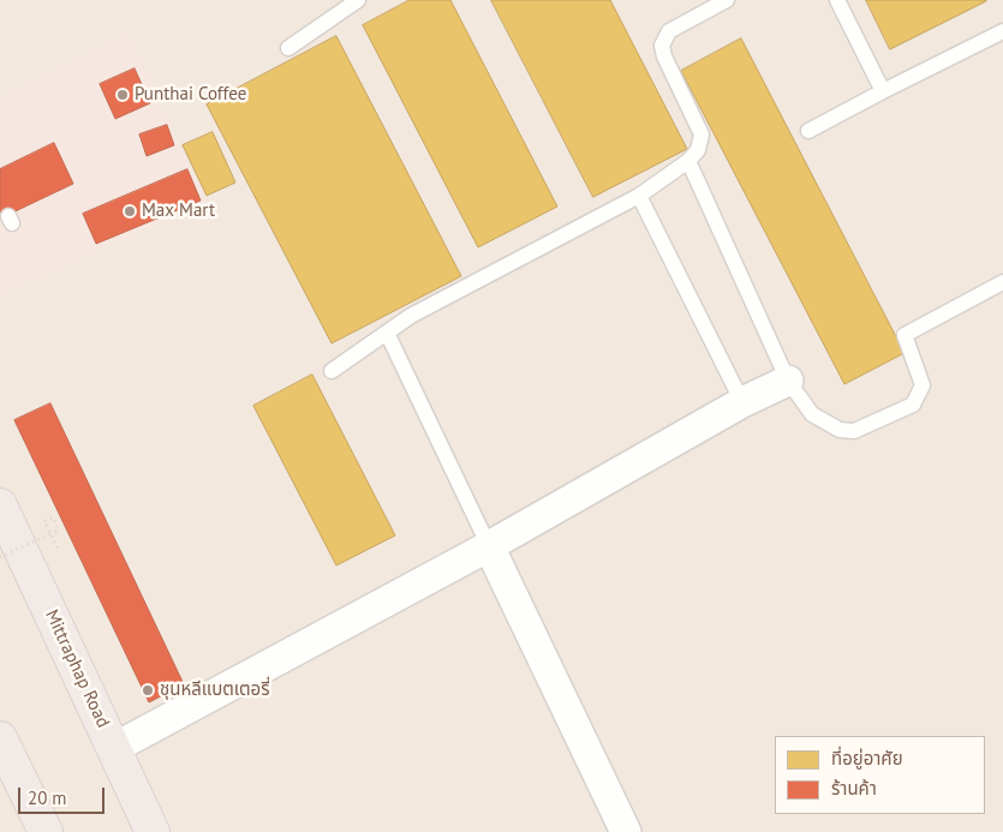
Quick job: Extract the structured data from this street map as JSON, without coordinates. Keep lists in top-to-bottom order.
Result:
{
  "streets": {
    "highway": ["Mittraphap Road"]
  },
  "places": ["Punthai Coffee", "Max Mart", "ชุนหลีแบตเตอรี่"],
  "legend": ["ที่อยู่อาศัย", "ร้านค้า"],
  "scale_bar": "20 m"
}
